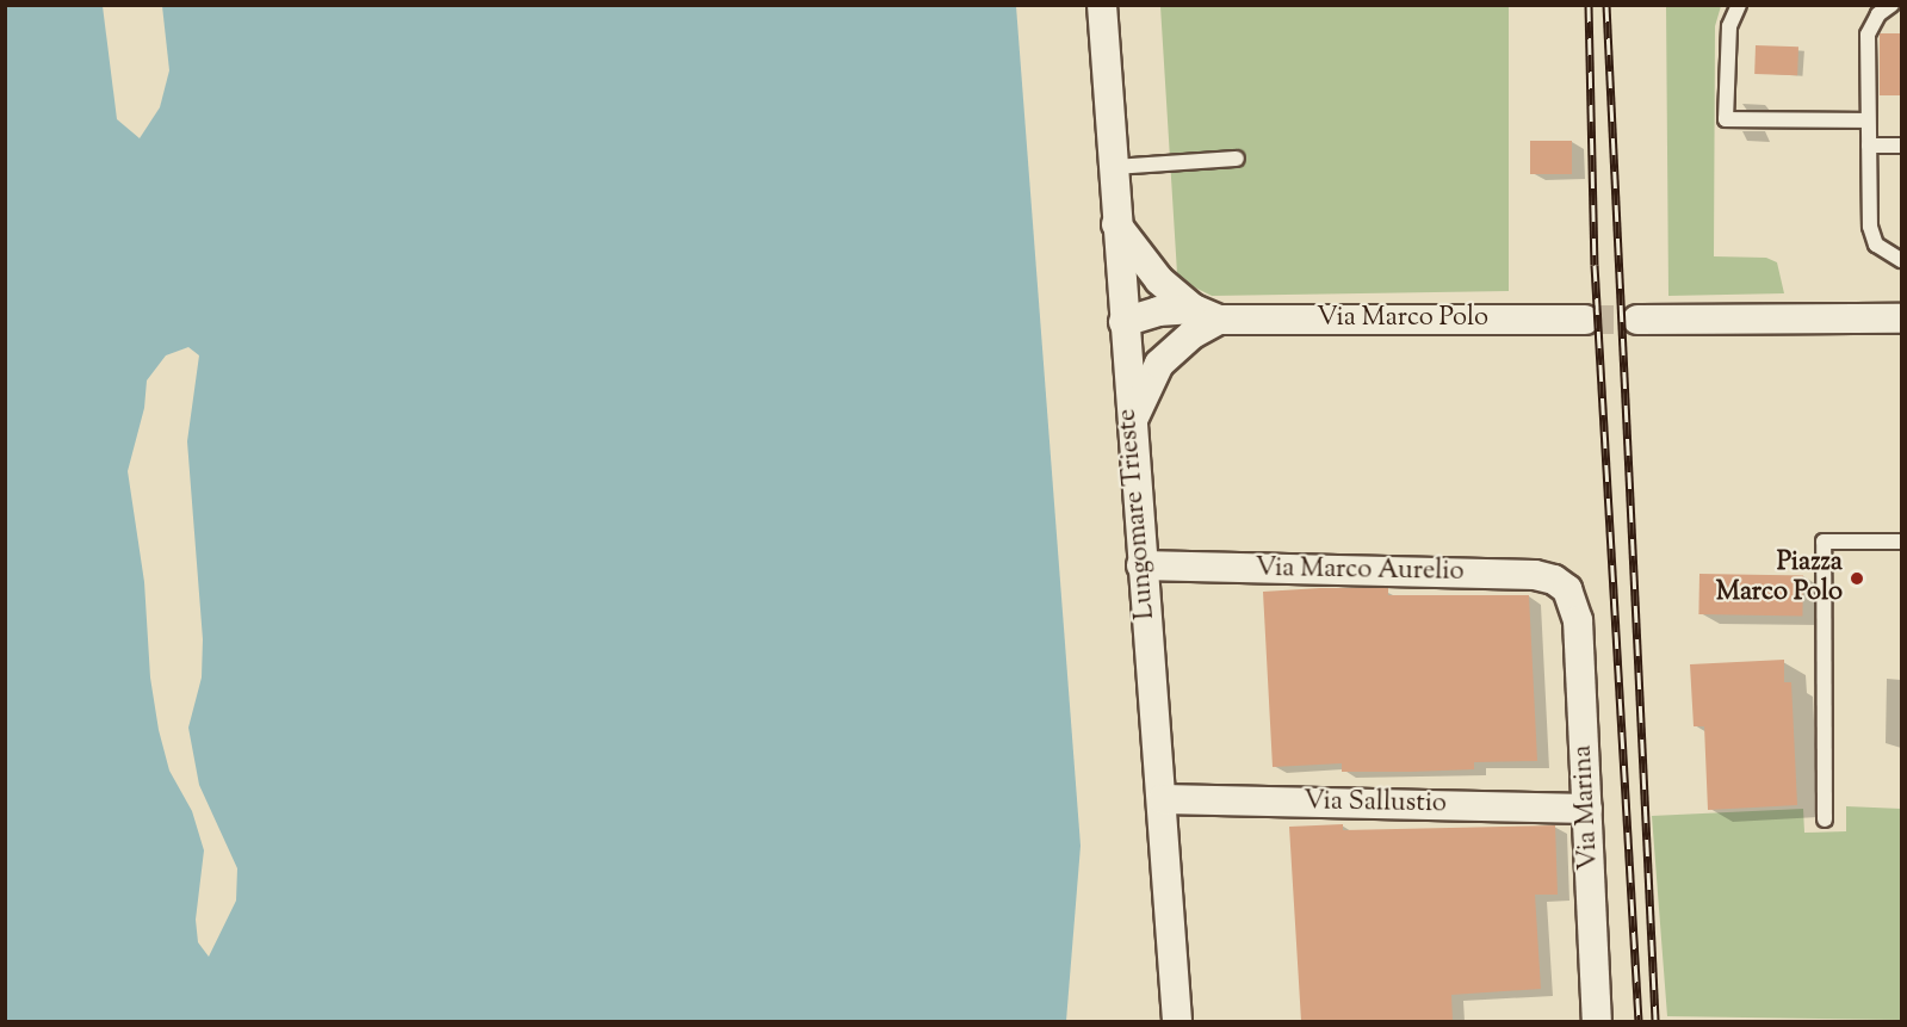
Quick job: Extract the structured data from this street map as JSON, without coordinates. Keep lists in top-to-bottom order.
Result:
{
  "streets": {
    "street": [
      "Via Marco Polo",
      "Lungomare Trieste",
      "Via Marco Aurelio",
      "Via Sallustio",
      "Via Marina"
    ]
  },
  "crossings": [
    ["Via Marco Polo", "Lungomare Trieste"],
    ["Lungomare Trieste", "Via Marco Aurelio"],
    ["Lungomare Trieste", "Via Sallustio"],
    ["Via Marco Aurelio", "Via Marina"],
    ["Via Sallustio", "Via Marina"]
  ],
  "places": ["Piazza Marco Polo"]
}
